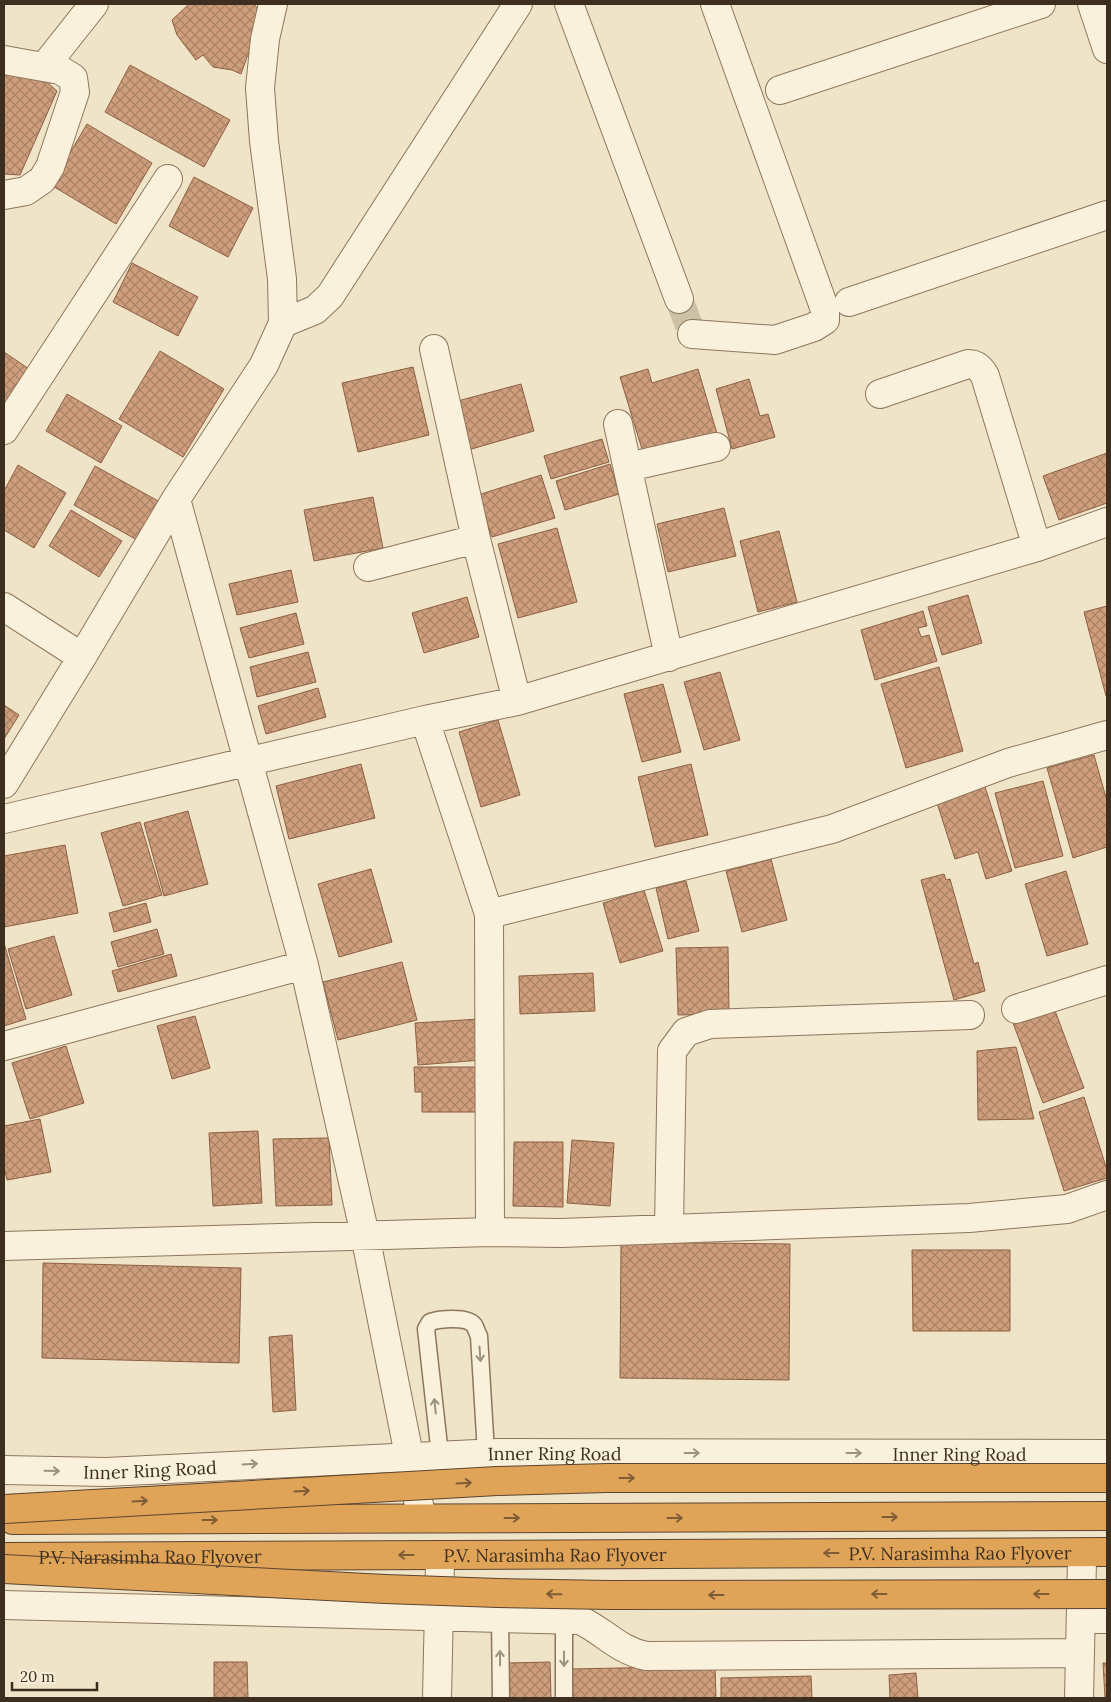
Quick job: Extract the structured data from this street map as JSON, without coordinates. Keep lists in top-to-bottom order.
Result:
{
  "streets": {
    "highway": ["P.V. Narasimha Rao Flyover"],
    "street": ["Inner Ring Road"]
  },
  "scale_bar": "20 m"
}
